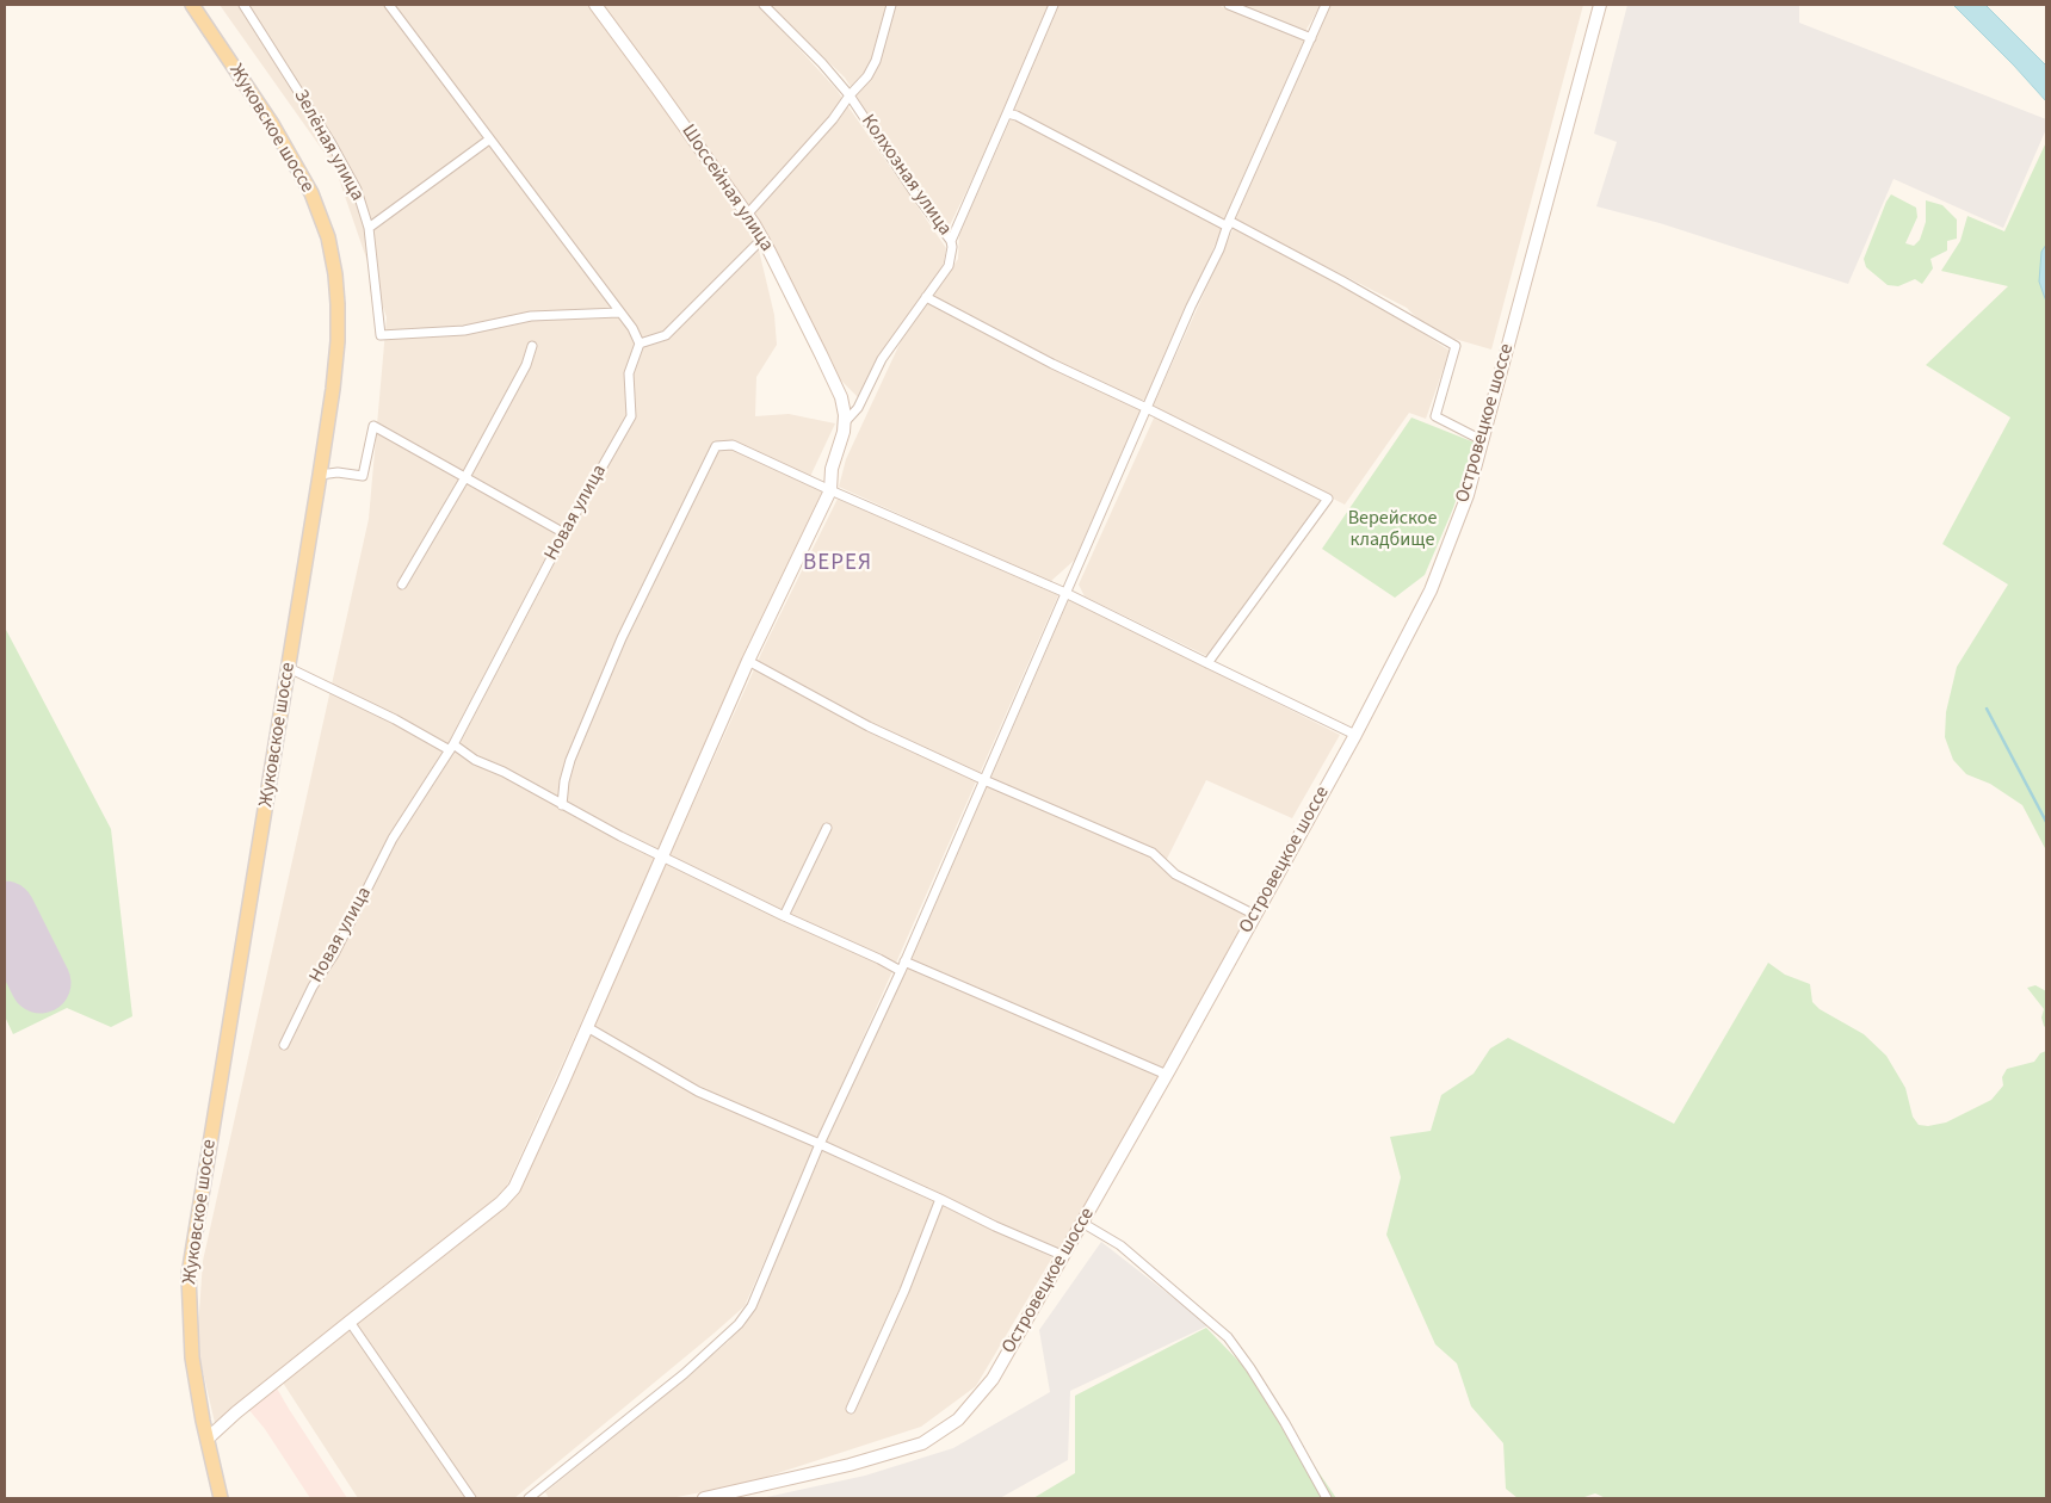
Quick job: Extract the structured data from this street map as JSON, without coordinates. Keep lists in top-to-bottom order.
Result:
{
  "streets": {
    "main road": ["Жуковское шоссе", "Шоссейная улица", "Островецкое шоссе"],
    "street": ["Зелёная улица", "Колхозная улица", "Новая улица"]
  },
  "crossings": [
    ["Жуковское шоссе", "Шоссейная улица"],
    ["Колхозная улица", "Шоссейная улица"]
  ],
  "districts": ["ВЕРЕЯ"],
  "parks": ["Верейское кладбище"]
}
